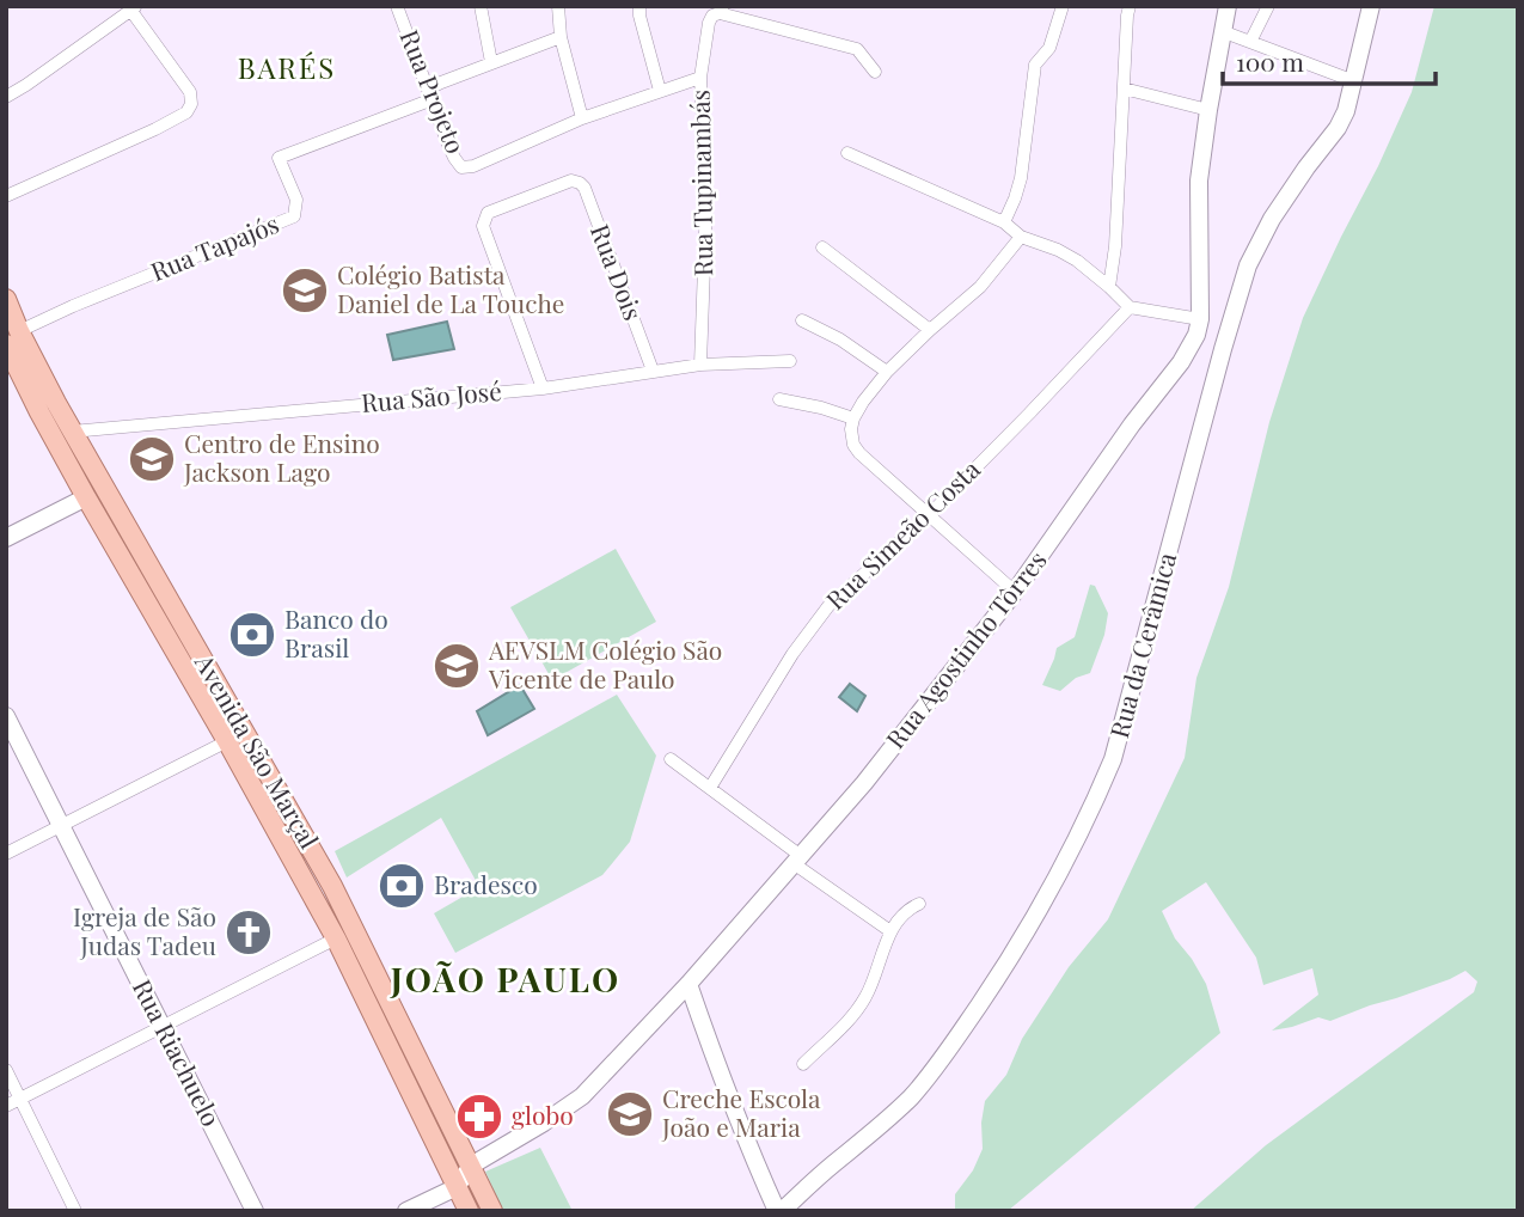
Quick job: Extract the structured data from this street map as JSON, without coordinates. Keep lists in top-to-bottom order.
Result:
{
  "streets": {
    "main road": ["Avenida São Marçal"],
    "street": [
      "Rua Projeto",
      "Rua Tupinambás",
      "Rua Tapajós",
      "Rua Dois",
      "Rua São José",
      "Rua Simeão Costa",
      "Rua da Cerâmica",
      "Rua Agostinho Tôrres",
      "Rua Riachuelo"
    ]
  },
  "crossings": [
    ["Rua Projeto", "Rua Tapajós"],
    ["Rua Tupinambás", "Rua São José"],
    ["Rua Tapajós", "Avenida São Marçal"],
    ["Rua Dois", "Rua São José"],
    ["Rua São José", "Avenida São Marçal"],
    ["Rua Agostinho Tôrres", "Avenida São Marçal"]
  ],
  "districts": ["BARÉS", "JOÃO PAULO"],
  "places": {
    "school or university": [
      "Colégio Batista Daniel de La Touche",
      "Centro de Ensino Jackson Lago",
      "AEVSLM Colégio São Vicente de Paulo",
      "Creche Escola João e Maria"
    ],
    "bank": ["Banco do Brasil", "Bradesco"],
    "church": ["Igreja de São Judas Tadeu"],
    "pharmacy": ["globo"]
  },
  "scale_bar": "100 m"
}
